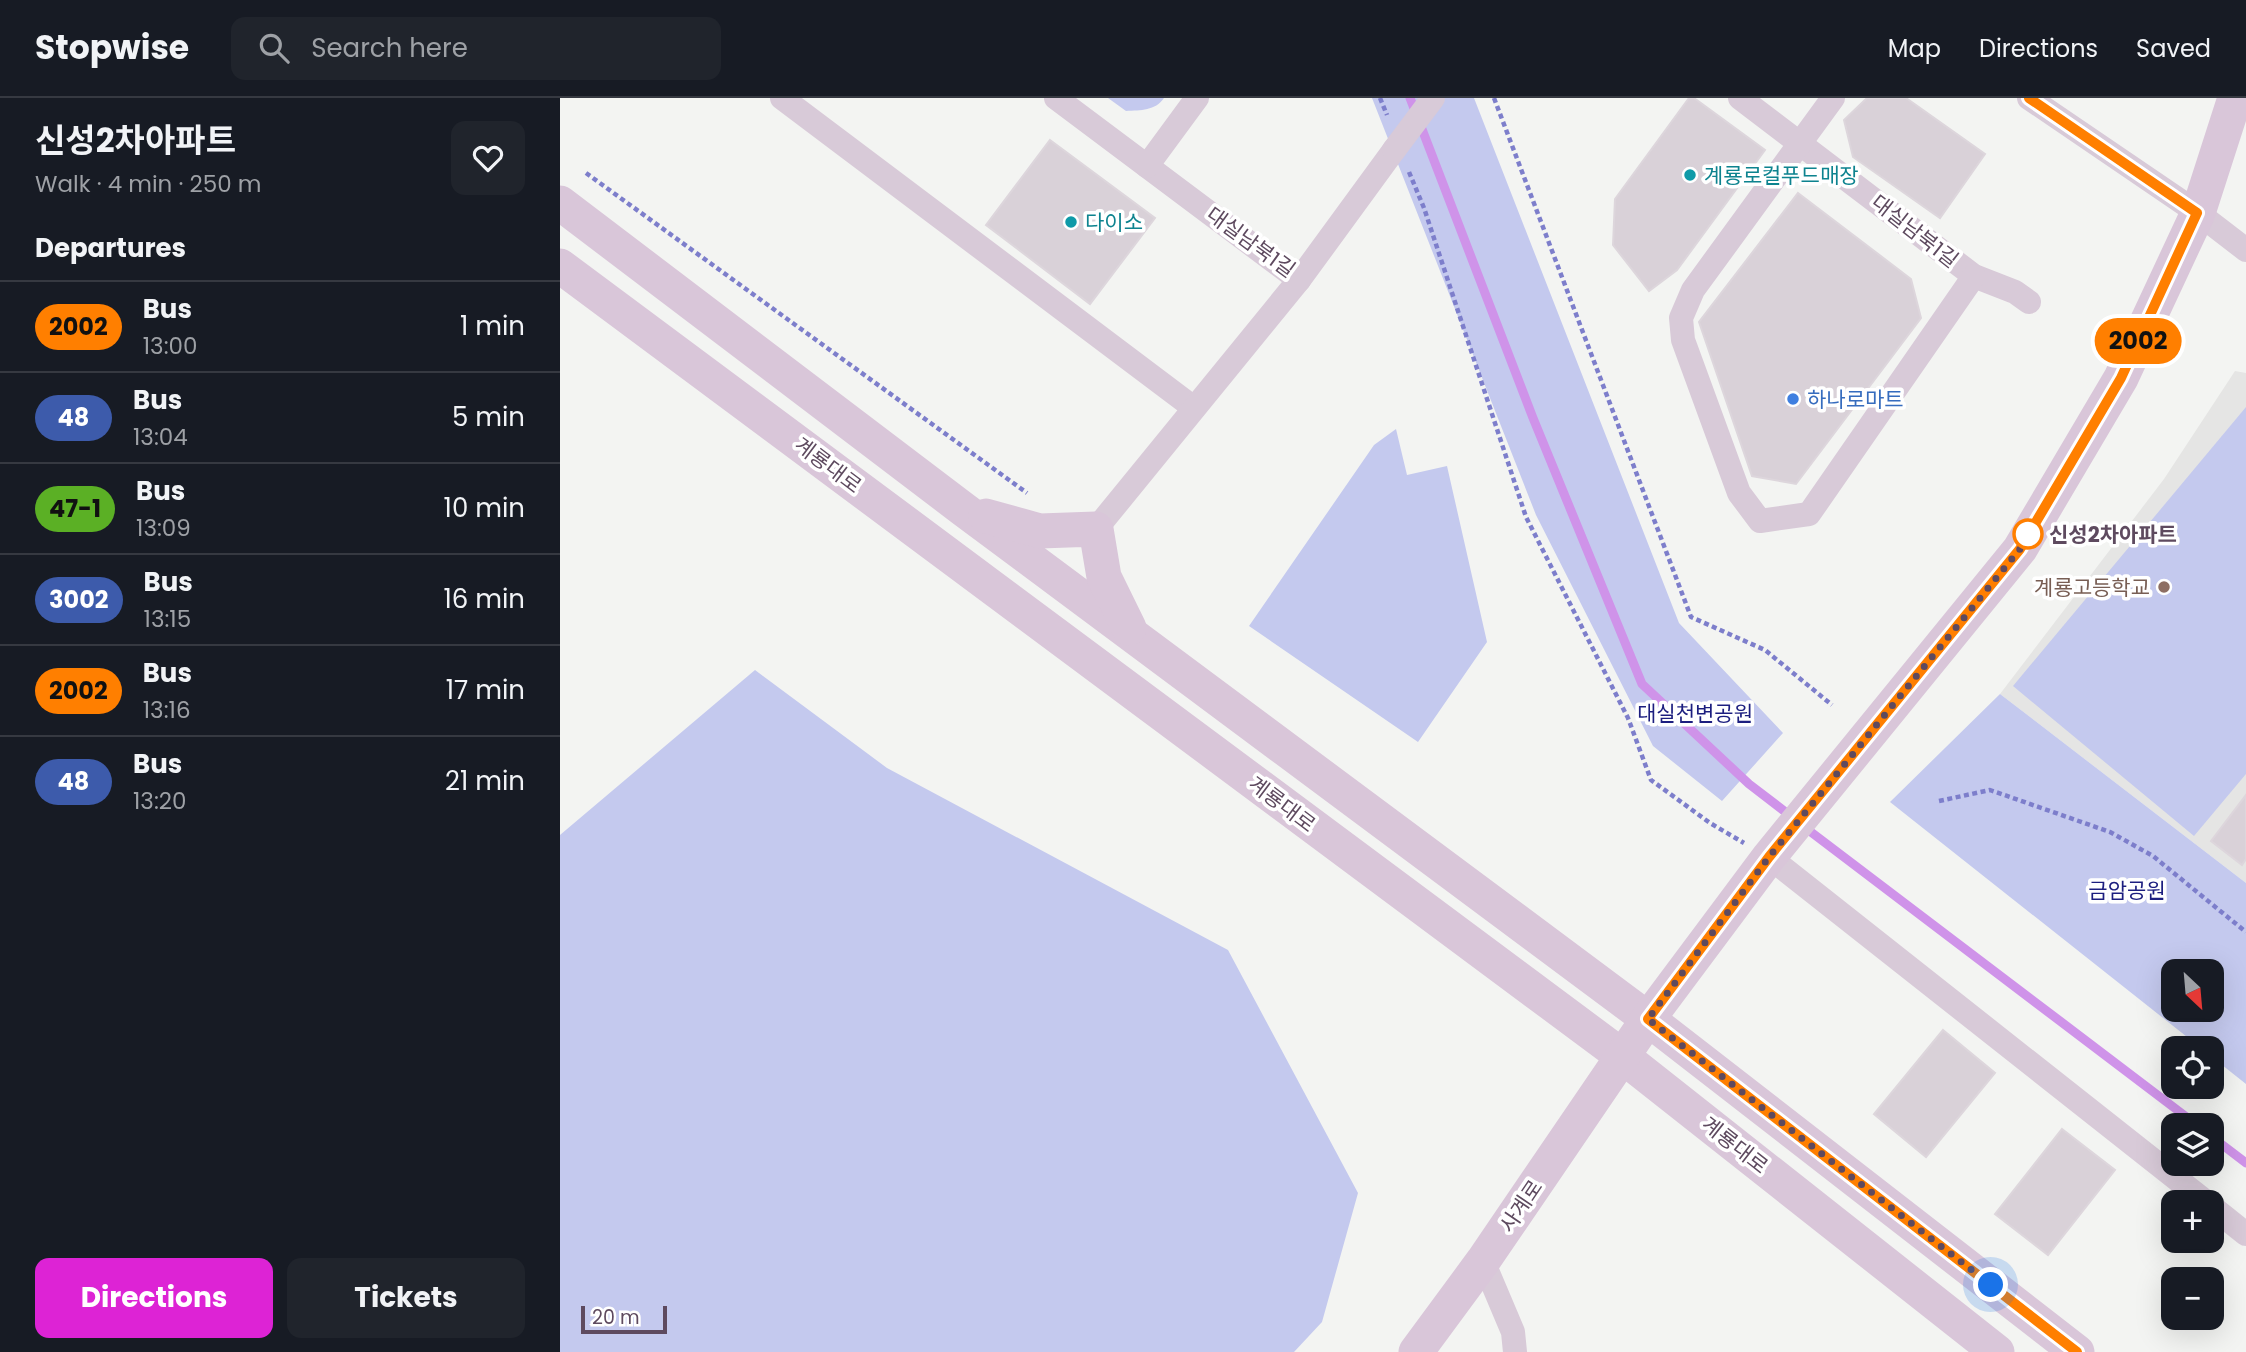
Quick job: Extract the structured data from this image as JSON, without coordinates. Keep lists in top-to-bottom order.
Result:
{
  "streets": {
    "main road": ["계룡대로", "사계로"],
    "street": ["대실남북1길"]
  },
  "crossings": [
    ["계룡대로", "사계로"]
  ],
  "parks": ["대실천변공원", "금암공원"],
  "places": [
    "계룡로컬푸드매장",
    "다이소",
    "하나로마트",
    "신성2차아파트",
    "계룡고등학교"
  ],
  "lines": ["bus line 2002"],
  "scale_bar": "20 m",
  "north": "bottom right",
  "page": {
    "header": "Stopwise",
    "search": "Search here",
    "nav": ["Map", "Directions", "Saved"],
    "heading": [
      ["신성2차아파트", "Walk · 4 min · 250 m"],
      "Departures"
    ],
    "on_map": "2002",
    "list": [
      {
        "mark": "2002",
        "name": "Bus",
        "note": "13:00",
        "value": "1 min"
      },
      {
        "mark": "48",
        "name": "Bus",
        "note": "13:04",
        "value": "5 min"
      },
      {
        "mark": "47-1",
        "name": "Bus",
        "note": "13:09",
        "value": "10 min"
      },
      {
        "mark": "3002",
        "name": "Bus",
        "note": "13:15",
        "value": "16 min"
      },
      {
        "mark": "2002",
        "name": "Bus",
        "note": "13:16",
        "value": "17 min"
      },
      {
        "mark": "48",
        "name": "Bus",
        "note": "13:20",
        "value": "21 min"
      }
    ],
    "map_buttons": ["+", "−"],
    "buttons": ["Directions", "Tickets"],
    "scale": "20 m"
  }
}
